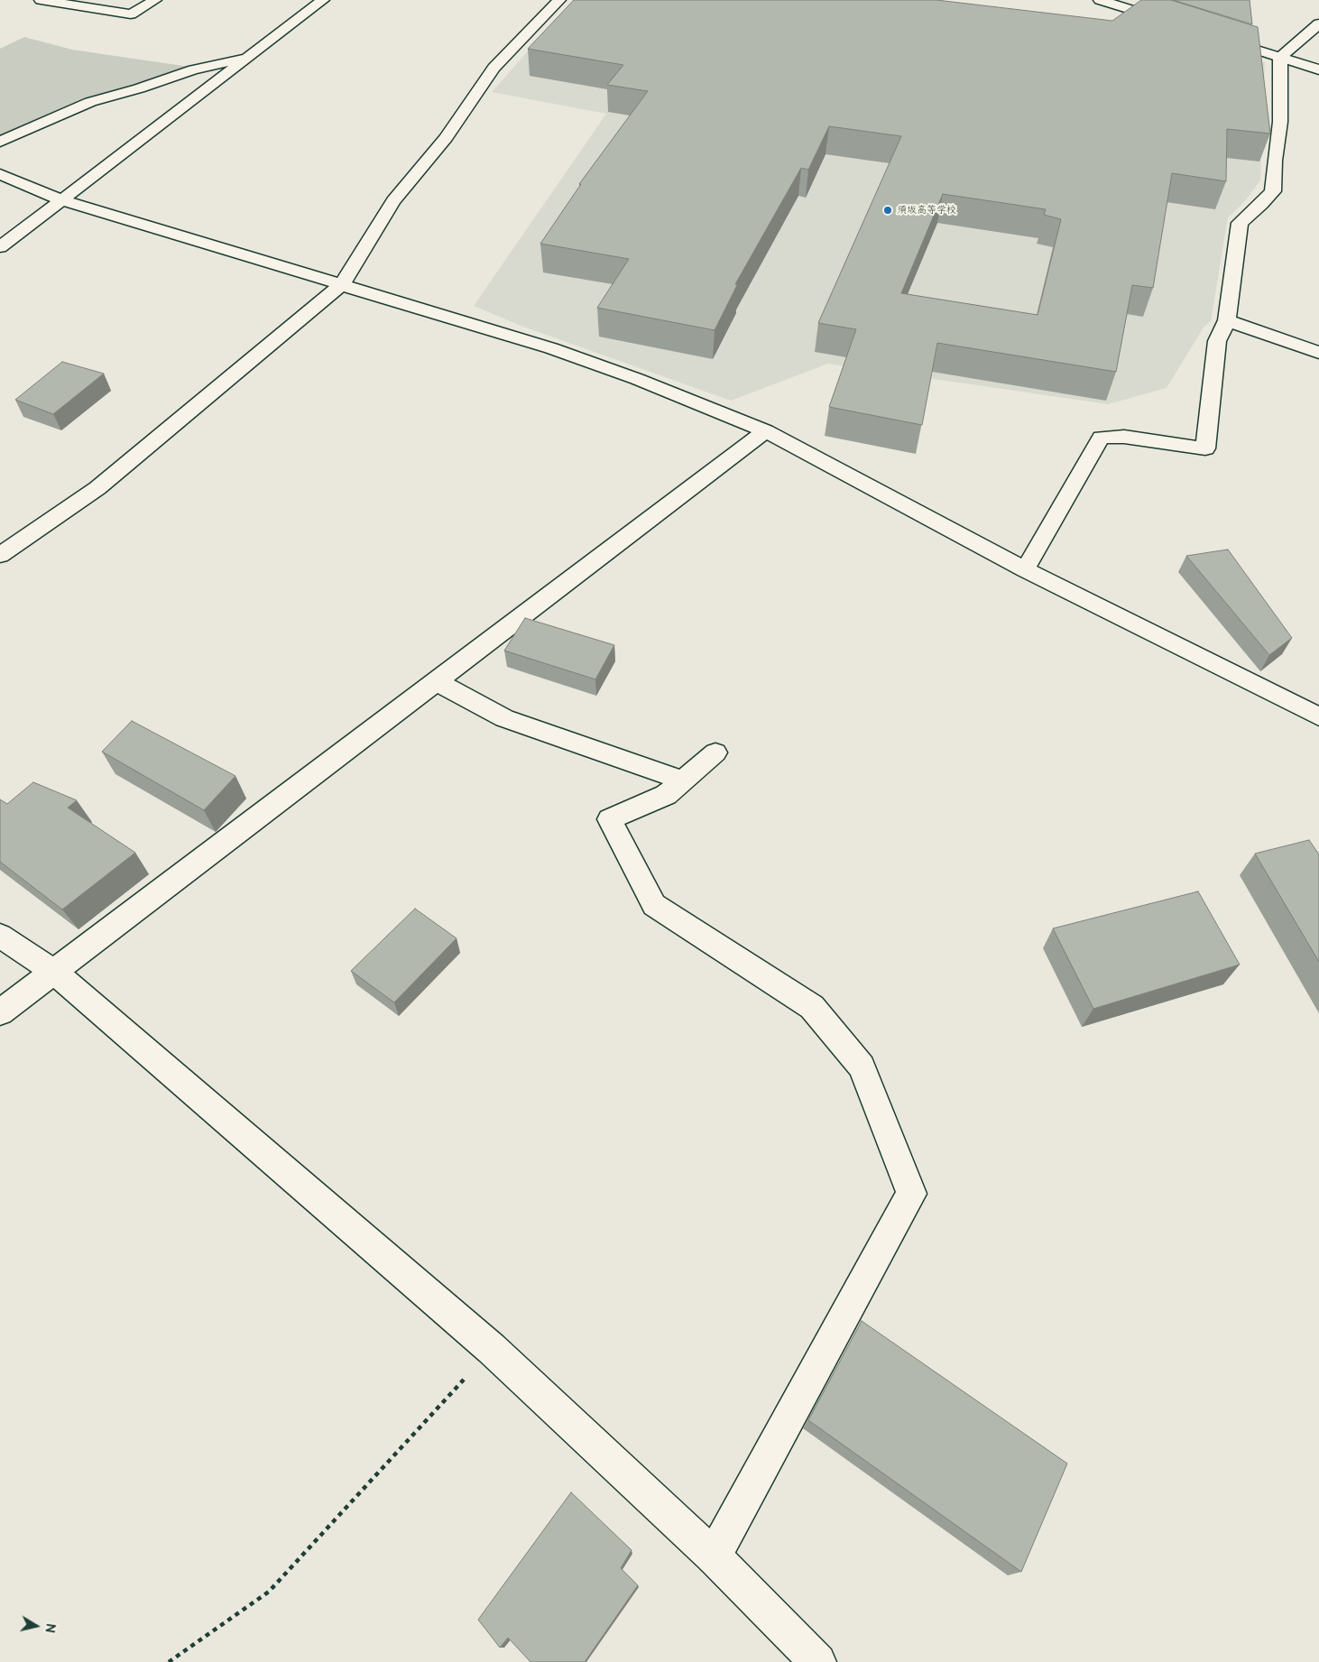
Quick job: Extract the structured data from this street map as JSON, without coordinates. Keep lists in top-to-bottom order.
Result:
{
  "places": ["須坂高等学校"],
  "north": "right"
}
